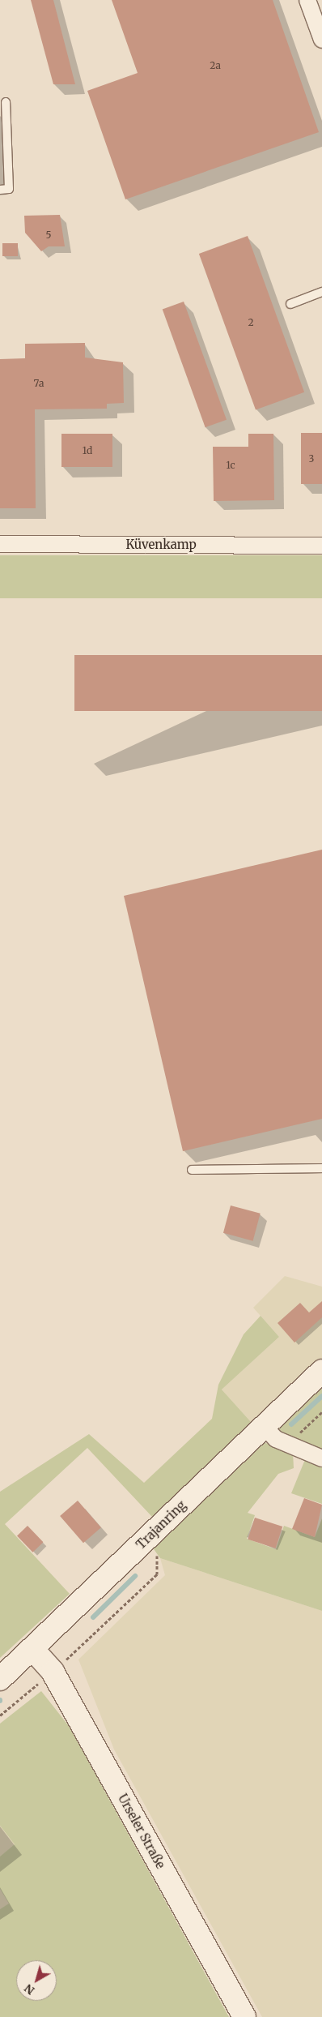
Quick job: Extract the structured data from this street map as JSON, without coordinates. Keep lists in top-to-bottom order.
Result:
{
  "streets": {
    "main road": ["Trajanring", "Urseler Straße"],
    "street": ["Küvenkamp"]
  },
  "crossings": [
    ["Trajanring", "Urseler Straße"]
  ],
  "house_numbers": [
    "2a",
    "5",
    "2",
    "7a",
    "1d",
    "3",
    "1c"
  ],
  "north": "bottom left"
}
